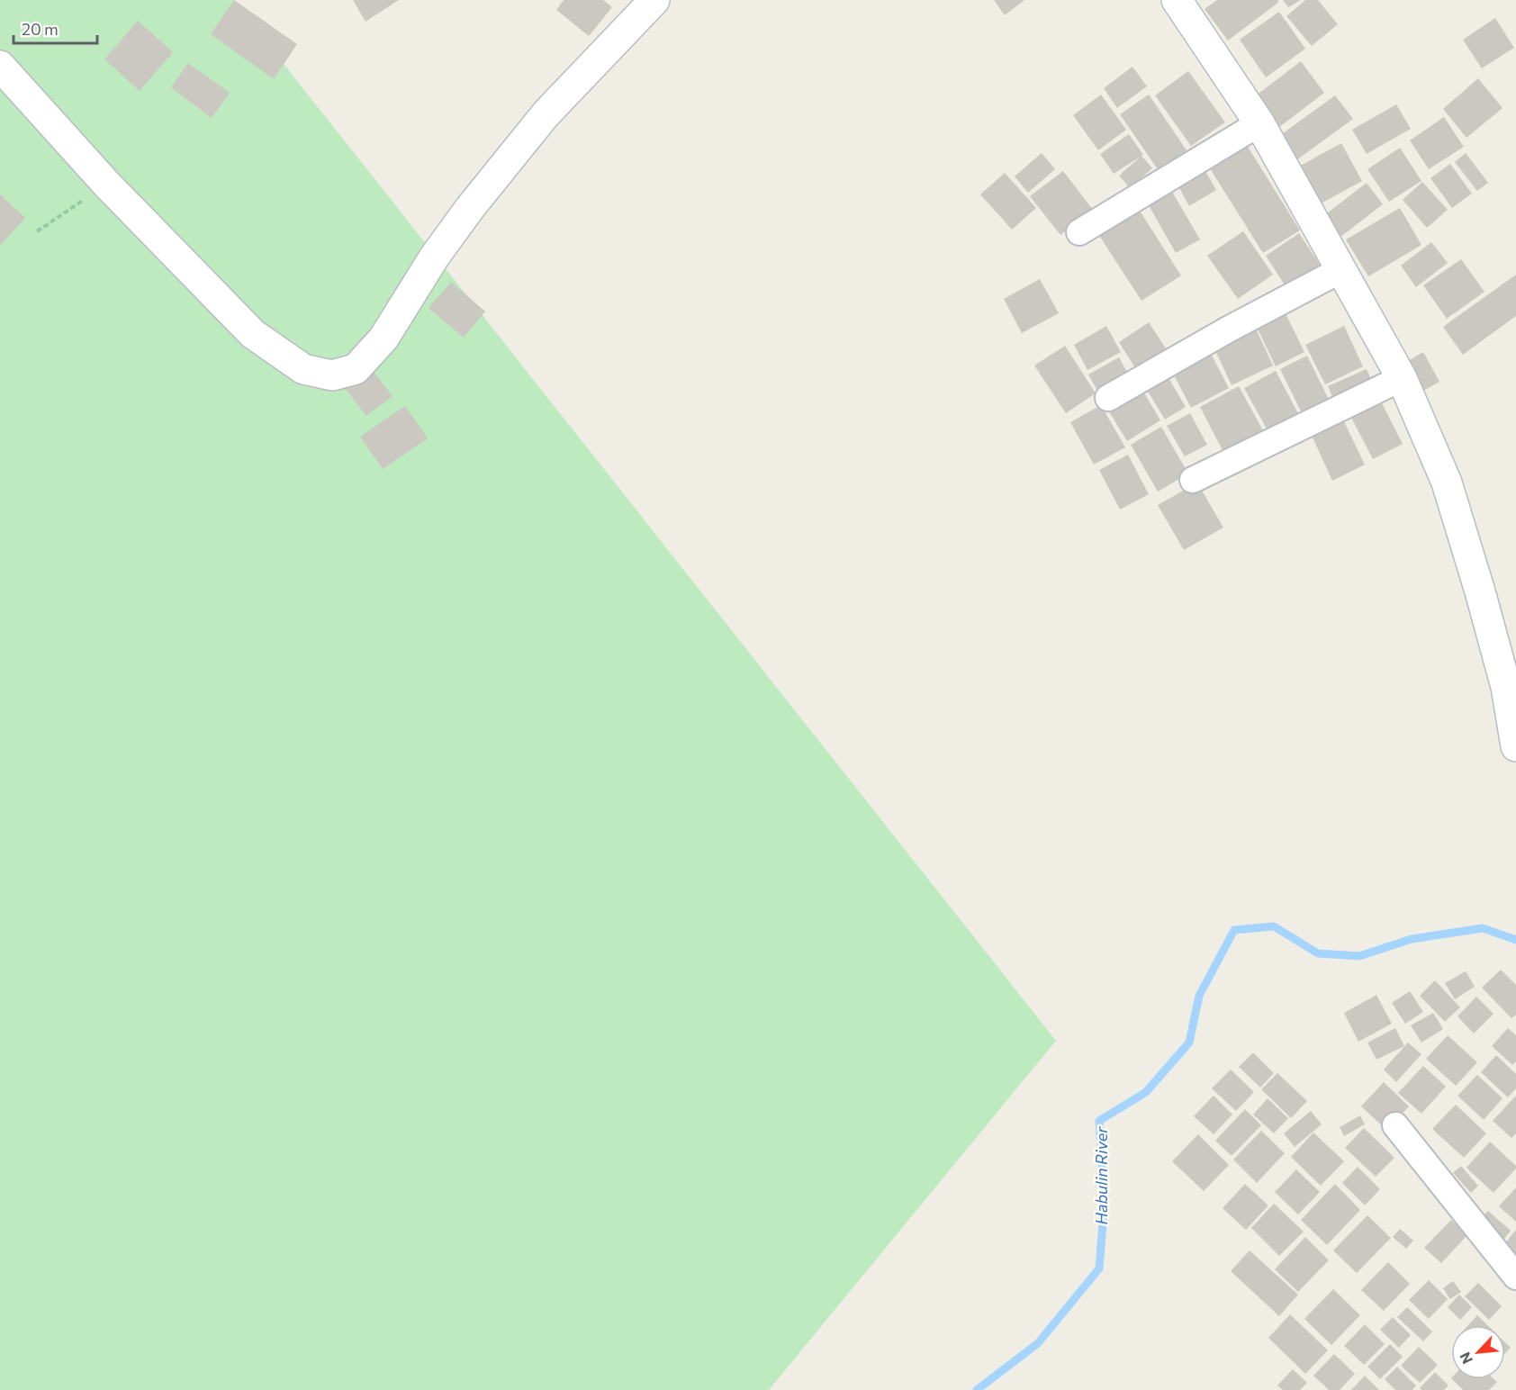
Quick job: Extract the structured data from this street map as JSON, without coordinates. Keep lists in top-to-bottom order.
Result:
{
  "water": ["Habulin River"],
  "scale_bar": "20 m",
  "north": "bottom left"
}
